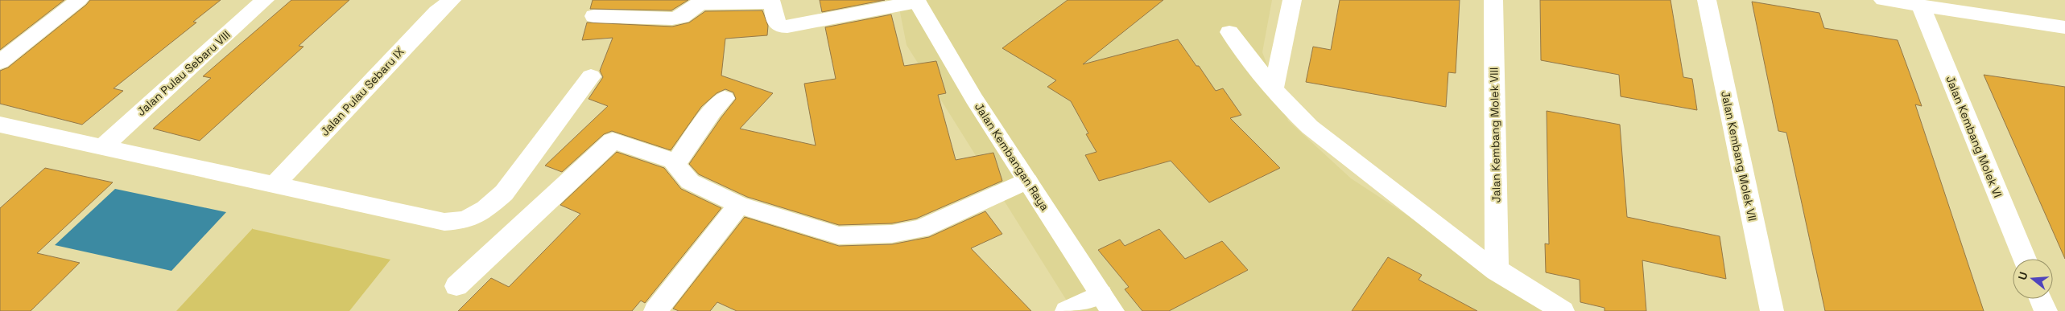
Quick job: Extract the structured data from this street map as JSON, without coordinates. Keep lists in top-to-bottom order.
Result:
{
  "streets": {
    "street": [
      "Jalan Pulau Sebaru VIII",
      "Jalan Pulau Sebaru IX",
      "Jalan Kembang Molek VIII",
      "Jalan Kembang Molek VI",
      "Jalan Kembang Molek VII",
      "Jalan Kembangan Raya"
    ]
  },
  "north": "left"
}
